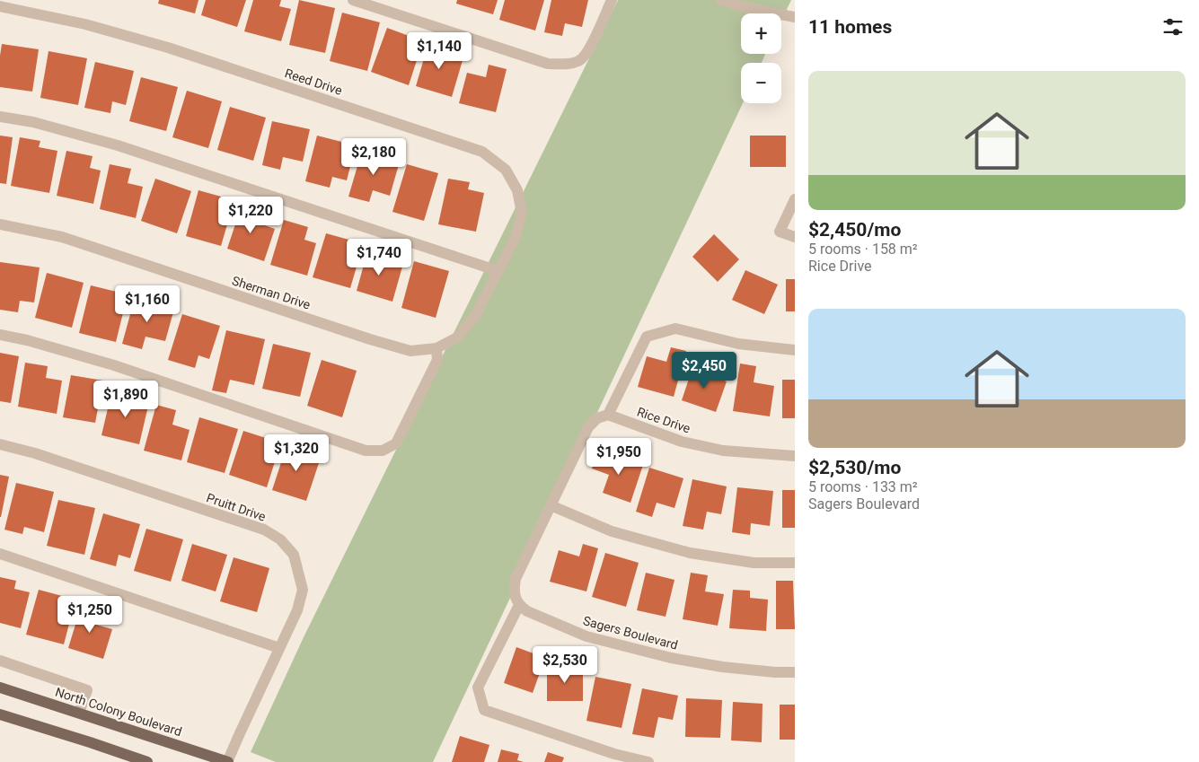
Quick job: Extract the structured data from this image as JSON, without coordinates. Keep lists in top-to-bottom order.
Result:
{
  "streets": {
    "main road": ["North Colony Boulevard"],
    "street": [
      "Reed Drive",
      "Sherman Drive",
      "Rice Drive",
      "Pruitt Drive",
      "Sagers Boulevard"
    ]
  },
  "crossings": [
    ["Reed Drive", "Sherman Drive"],
    ["Pruitt Drive", "North Colony Boulevard"]
  ],
  "page": {
    "heading": "11 homes",
    "map_buttons": ["+", "−"],
    "price": [
      "$1,140",
      "$2,180",
      "$1,220",
      "$1,740",
      "$1,160",
      "$2,450",
      "$1,890",
      "$1,320",
      "$1,950",
      "$1,250",
      "$2,530"
    ],
    "list": [
      {
        "name": "$2,450/mo",
        "note": "5 rooms · 158 m² · Rice Drive"
      },
      {
        "name": "$2,530/mo",
        "note": "5 rooms · 133 m² · Sagers Boulevard"
      }
    ]
  }
}
